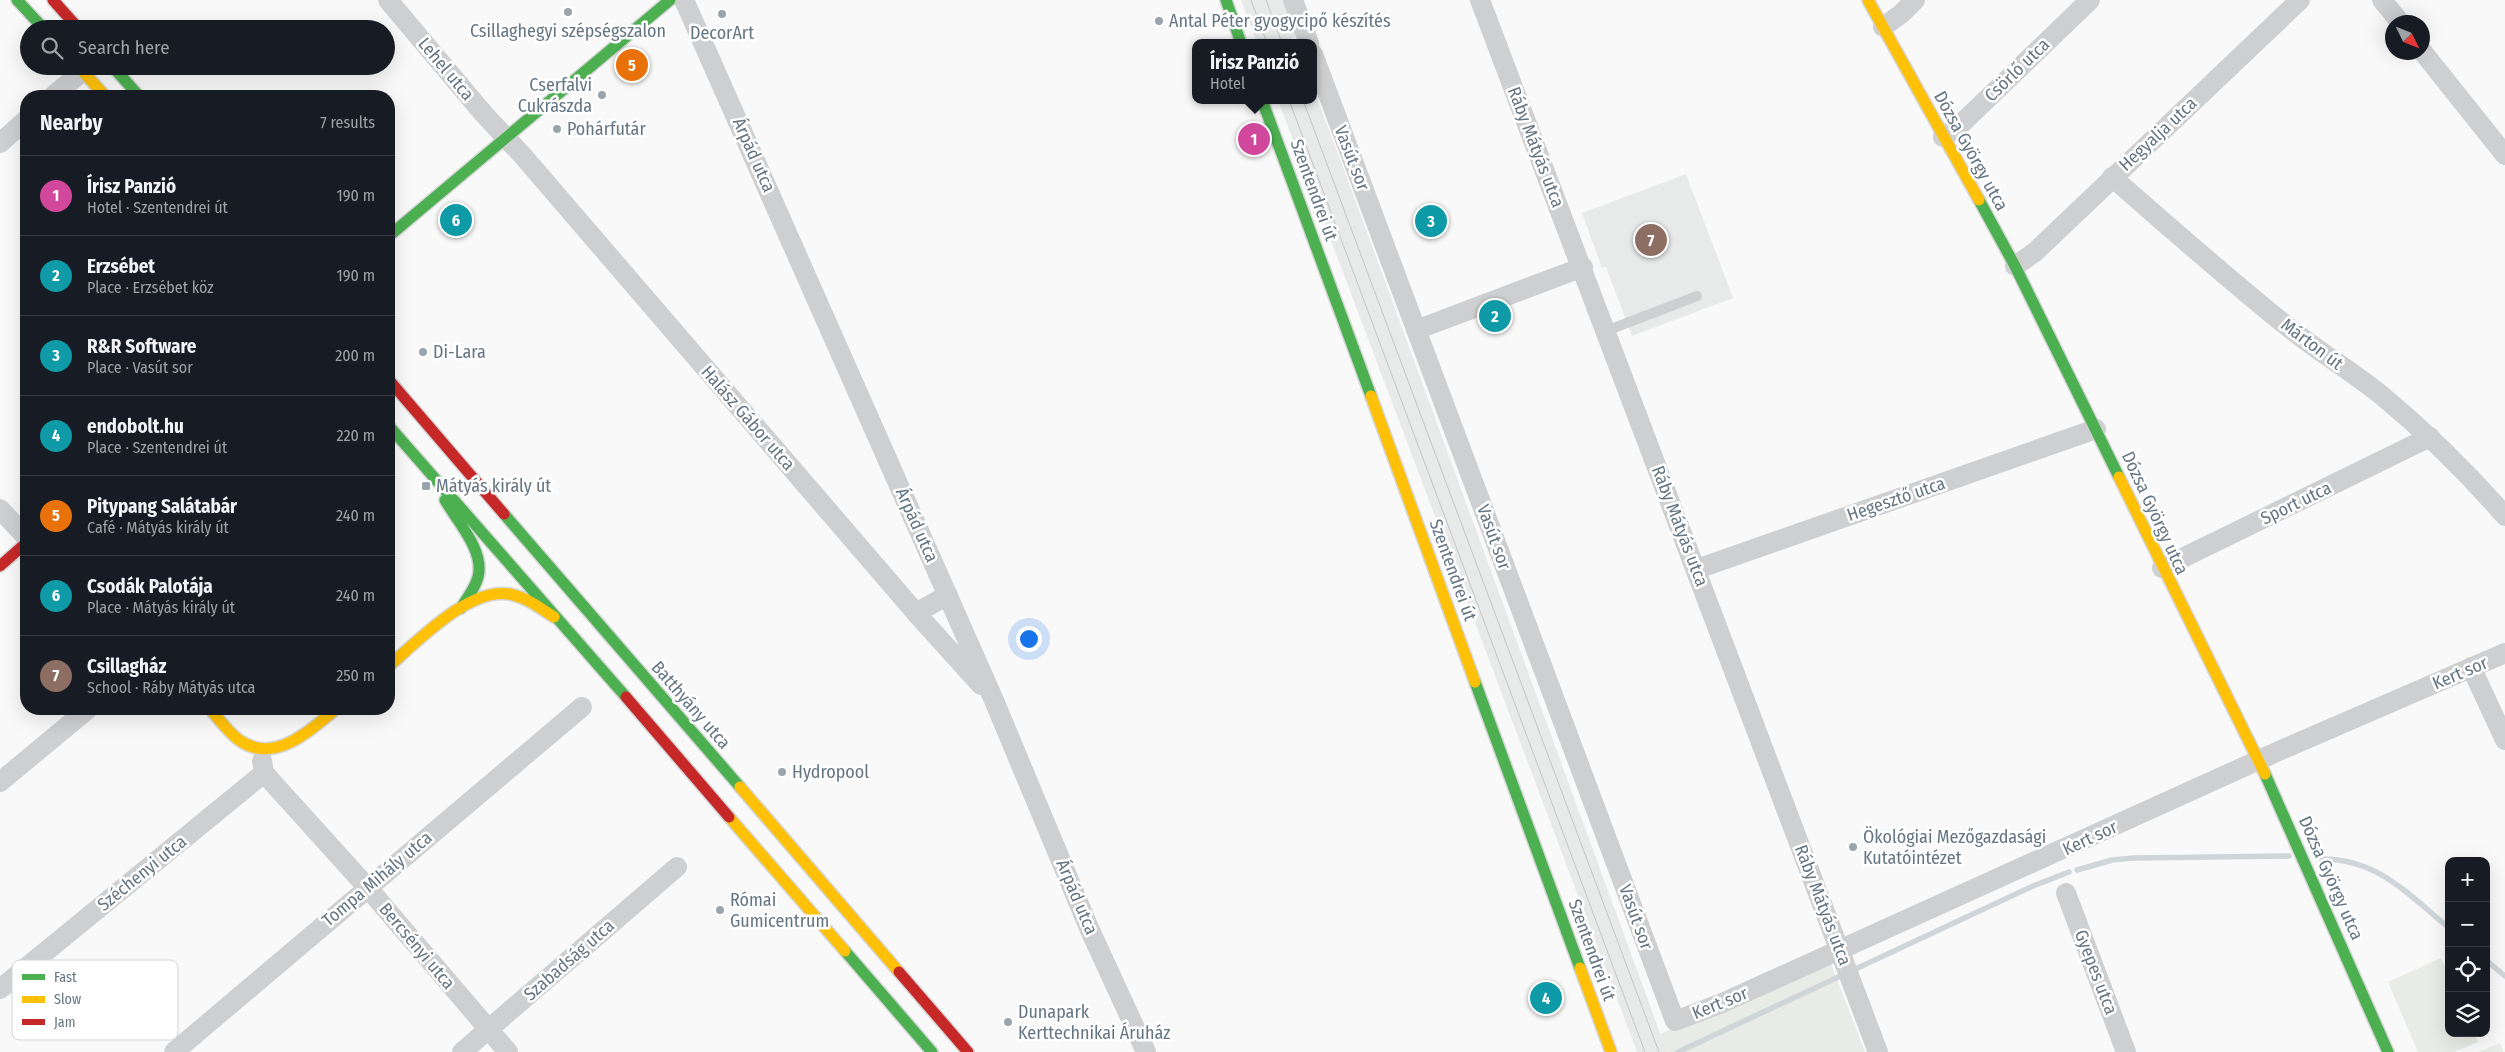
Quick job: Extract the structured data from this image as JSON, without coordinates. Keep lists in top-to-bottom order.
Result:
{
  "streets": {
    "main road": ["Dózsa György utca", "Szentendrei út", "Batthyány utca"],
    "street": [
      "Lehel utca",
      "Csörlő utca",
      "Hegyalja utca",
      "Ráby Mátyás utca",
      "Árpád utca",
      "Vasút sor",
      "Márton út",
      "Halász Gábor utca",
      "Hegesztő utca",
      "Sport utca",
      "Kert sor",
      "Széchenyi utca",
      "Tompa Mihály utca",
      "Bercsényi utca",
      "Szabadság utca",
      "Gyepes utca"
    ]
  },
  "crossings": [
    ["Lehel utca", "Halász Gábor utca"],
    ["Csörlő utca", "Dózsa György utca"],
    ["Hegyalja utca", "Dózsa György utca"],
    ["Hegyalja utca", "Márton út"],
    ["Ráby Mátyás utca", "Hegesztő utca"],
    ["Ráby Mátyás utca", "Kert sor"],
    ["Dózsa György utca", "Hegesztő utca"],
    ["Dózsa György utca", "Sport utca"],
    ["Dózsa György utca", "Kert sor"],
    ["Árpád utca", "Halász Gábor utca"],
    ["Vasút sor", "Kert sor"],
    ["Márton út", "Sport utca"],
    ["Széchenyi utca", "Bercsényi utca"],
    ["Tompa Mihály utca", "Bercsényi utca"],
    ["Bercsényi utca", "Szabadság utca"]
  ],
  "places": {
    "other": [
      "Csillaghegyi szépségszalon",
      "DecorArt",
      "Antal Péter gyogycipő készítés",
      "Cserfalvi Cukrászda",
      "Pohárfutár",
      "Di-Lara",
      "Hydropool",
      "Ökológiai Mezőgazdasági Kutatóintézet",
      "Római Gumicentrum",
      "Dunapark Kerttechnikai Áruház"
    ],
    "transit": ["Mátyás király út"]
  },
  "legend": ["Fast", "Slow", "Jam"],
  "north": "bottom right",
  "page": {
    "search": "Search here",
    "popup": ["Írisz Panzió", "Hotel"],
    "pins": [
      "5",
      "1",
      "6",
      "3",
      "7",
      "2",
      "4"
    ],
    "heading": ["Nearby", "7 results"],
    "list": [
      {
        "mark": "1",
        "name": "Írisz Panzió",
        "note": "Hotel · Szentendrei út",
        "value": "190 m"
      },
      {
        "mark": "2",
        "name": "Erzsébet",
        "note": "Place · Erzsébet köz",
        "value": "190 m"
      },
      {
        "mark": "3",
        "name": "R&R Software",
        "note": "Place · Vasút sor",
        "value": "200 m"
      },
      {
        "mark": "4",
        "name": "endobolt.hu",
        "note": "Place · Szentendrei út",
        "value": "220 m"
      },
      {
        "mark": "5",
        "name": "Pitypang Salátabár",
        "note": "Café · Mátyás király út",
        "value": "240 m"
      },
      {
        "mark": "6",
        "name": "Csodák Palotája",
        "note": "Place · Mátyás király út",
        "value": "240 m"
      },
      {
        "mark": "7",
        "name": "Csillagház",
        "note": "School · Ráby Mátyás utca",
        "value": "250 m"
      }
    ],
    "map_buttons": ["+", "−"]
  }
}
